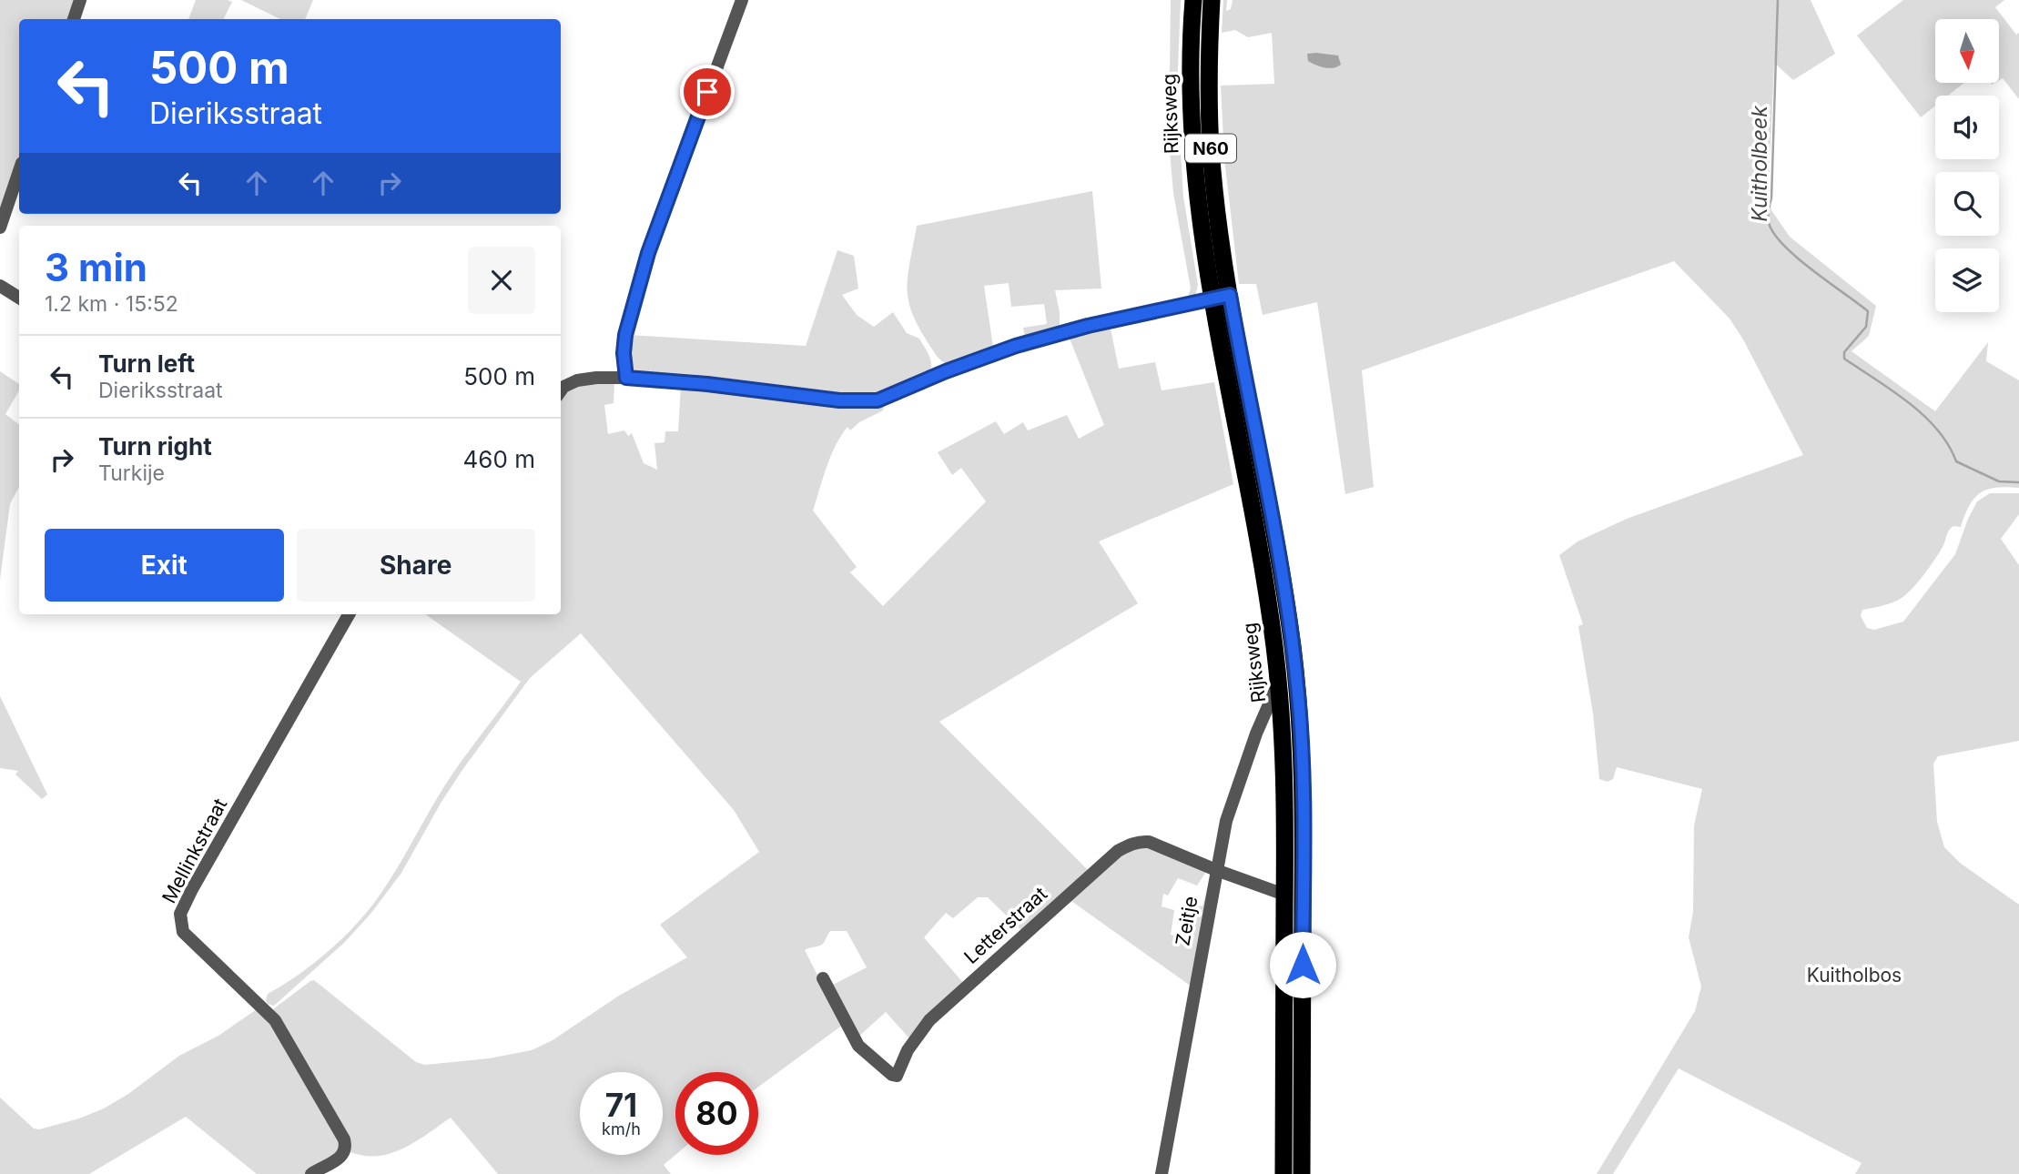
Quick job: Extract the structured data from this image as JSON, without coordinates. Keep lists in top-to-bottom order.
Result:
{
  "streets": {
    "highway": ["Rijksweg", "N60"],
    "street": ["Mellinkstraat", "Zeitje", "Letterstraat"]
  },
  "crossings": [
    ["Rijksweg", "Zeitje"],
    ["Rijksweg", "Letterstraat"],
    ["Zeitje", "Letterstraat"]
  ],
  "water": ["Kuitholbeek"],
  "parks": ["Kuitholbos"],
  "north": "bottom",
  "page": {
    "turn": ["500 m", "Dieriksstraat"],
    "heading": ["3 min", "1.2 km · 15:52"],
    "list": [
      {
        "name": "Turn left",
        "note": "Dieriksstraat",
        "value": "500 m"
      },
      {
        "name": "Turn right",
        "note": "Turkije",
        "value": "460 m"
      }
    ],
    "buttons": ["Exit", "Share"],
    "speed": "71 km/h",
    "limit": "80"
  }
}
